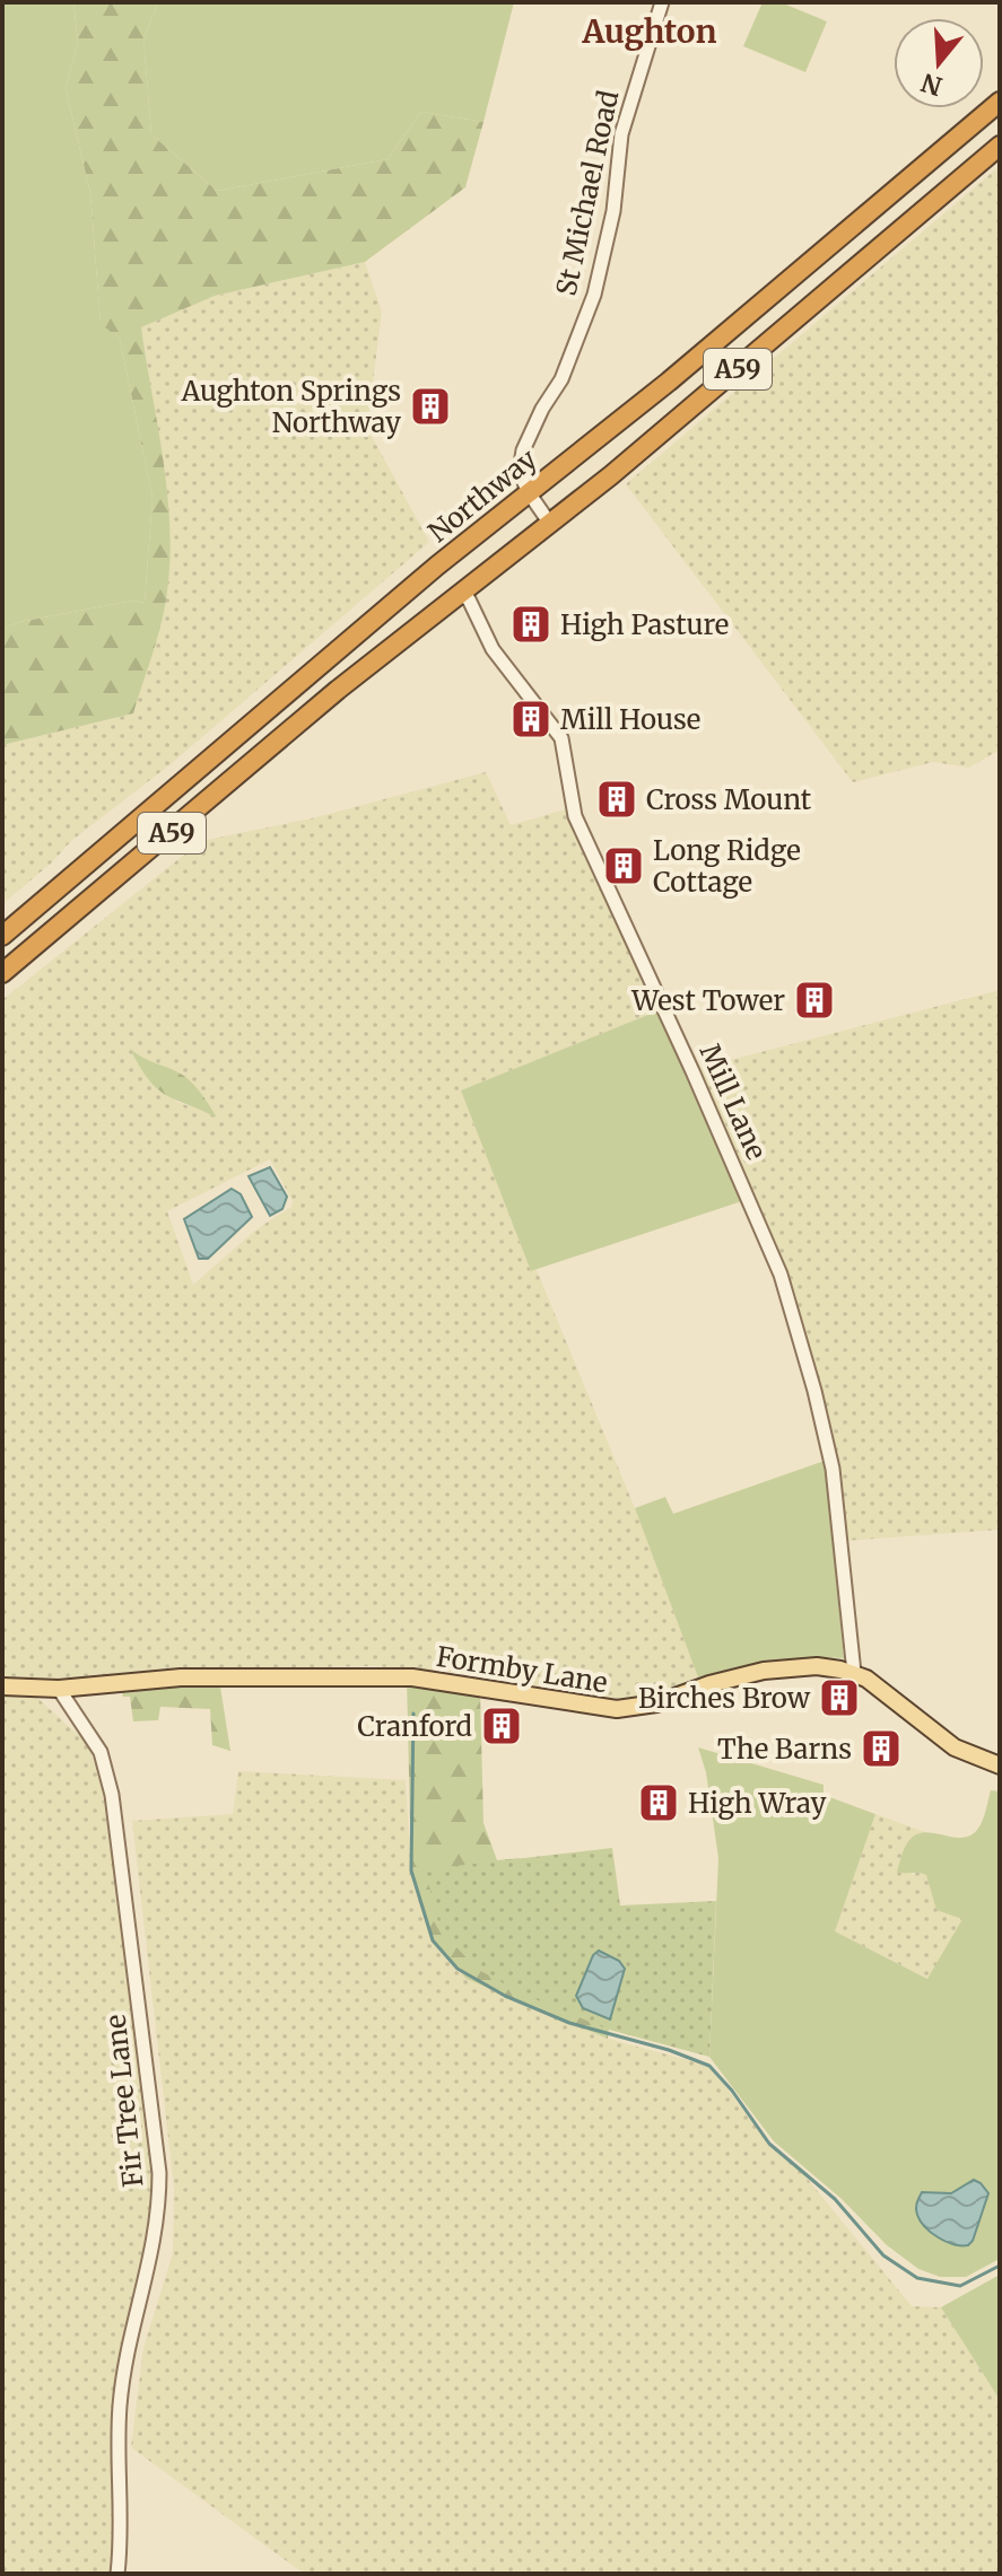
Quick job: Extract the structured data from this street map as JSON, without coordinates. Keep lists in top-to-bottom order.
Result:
{
  "streets": {
    "highway": ["A59", "Northway"],
    "main road": ["Formby Lane"],
    "street": ["St Michael Road", "Mill Lane", "Fir Tree Lane"]
  },
  "crossings": [
    ["St Michael Road", "Northway"],
    ["A59", "Mill Lane"],
    ["Mill Lane", "Formby Lane"],
    ["Formby Lane", "Fir Tree Lane"]
  ],
  "districts": ["Aughton"],
  "places": {
    "building": [
      "Aughton Springs Northway",
      "High Pasture",
      "Mill House",
      "Cross Mount",
      "Long Ridge Cottage",
      "West Tower",
      "Birches Brow",
      "Cranford",
      "The Barns",
      "High Wray"
    ]
  },
  "north": "bottom"
}
